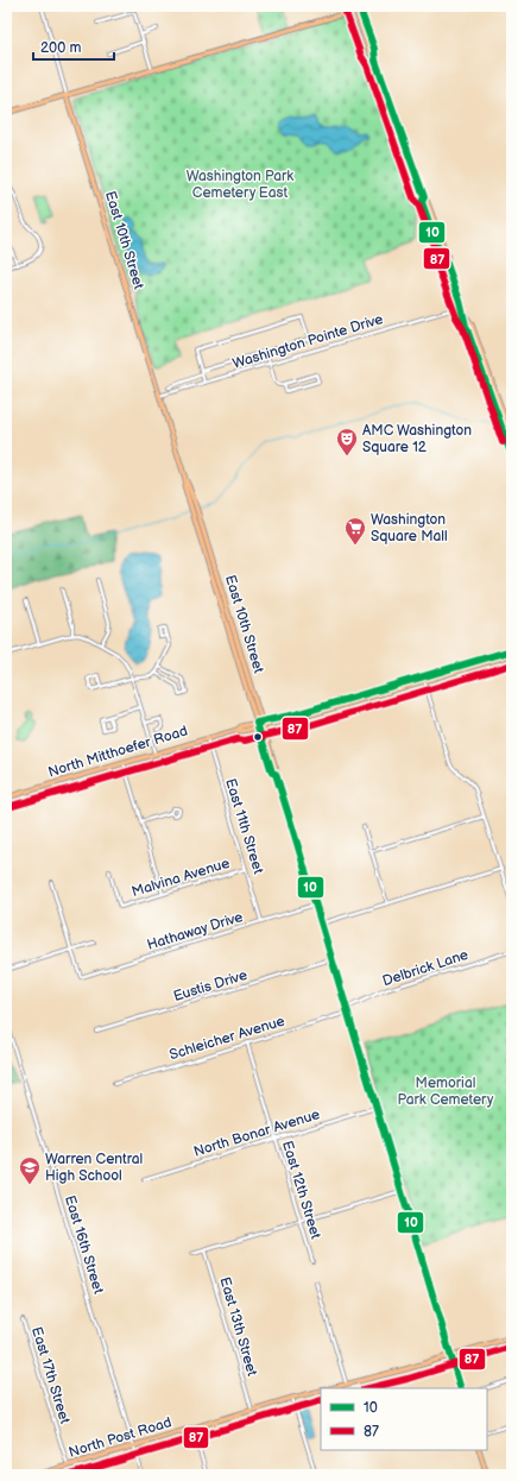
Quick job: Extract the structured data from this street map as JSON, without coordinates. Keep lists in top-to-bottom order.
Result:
{
  "streets": {
    "main road": ["East 10th Street", "North Mitthoefer Road", "North Post Road"],
    "street": [
      "Washington Pointe Drive",
      "East 11th Street",
      "Malvina Avenue",
      "Hathaway Drive",
      "Delbrick Lane",
      "Eustis Drive",
      "Schleicher Avenue",
      "North Bonar Avenue",
      "East 12th Street",
      "East 16th Street",
      "East 13th Street",
      "East 17th Street"
    ]
  },
  "crossings": [
    ["East 10th Street", "Washington Pointe Drive"],
    ["East 10th Street", "North Mitthoefer Road"],
    ["East 10th Street", "Hathaway Drive"],
    ["East 10th Street", "Delbrick Lane"],
    ["East 10th Street", "Eustis Drive"],
    ["East 10th Street", "Schleicher Avenue"],
    ["East 10th Street", "North Bonar Avenue"],
    ["East 10th Street", "North Post Road"],
    ["North Mitthoefer Road", "East 11th Street"],
    ["East 11th Street", "Malvina Avenue"],
    ["East 11th Street", "Hathaway Drive"],
    ["Delbrick Lane", "Schleicher Avenue"],
    ["Schleicher Avenue", "East 12th Street"],
    ["North Bonar Avenue", "East 12th Street"],
    ["East 16th Street", "North Post Road"],
    ["East 13th Street", "North Post Road"],
    ["East 17th Street", "North Post Road"]
  ],
  "parks": ["Washington Park Cemetery East", "Memorial Park Cemetery"],
  "places": {
    "theatre": ["AMC Washington Square 12"],
    "supermarket": ["Washington Square Mall"],
    "school or university": ["Warren Central High School"]
  },
  "lines": ["transit line 10", "transit line 87"],
  "legend": ["10", "87"],
  "scale_bar": "200 m"
}
